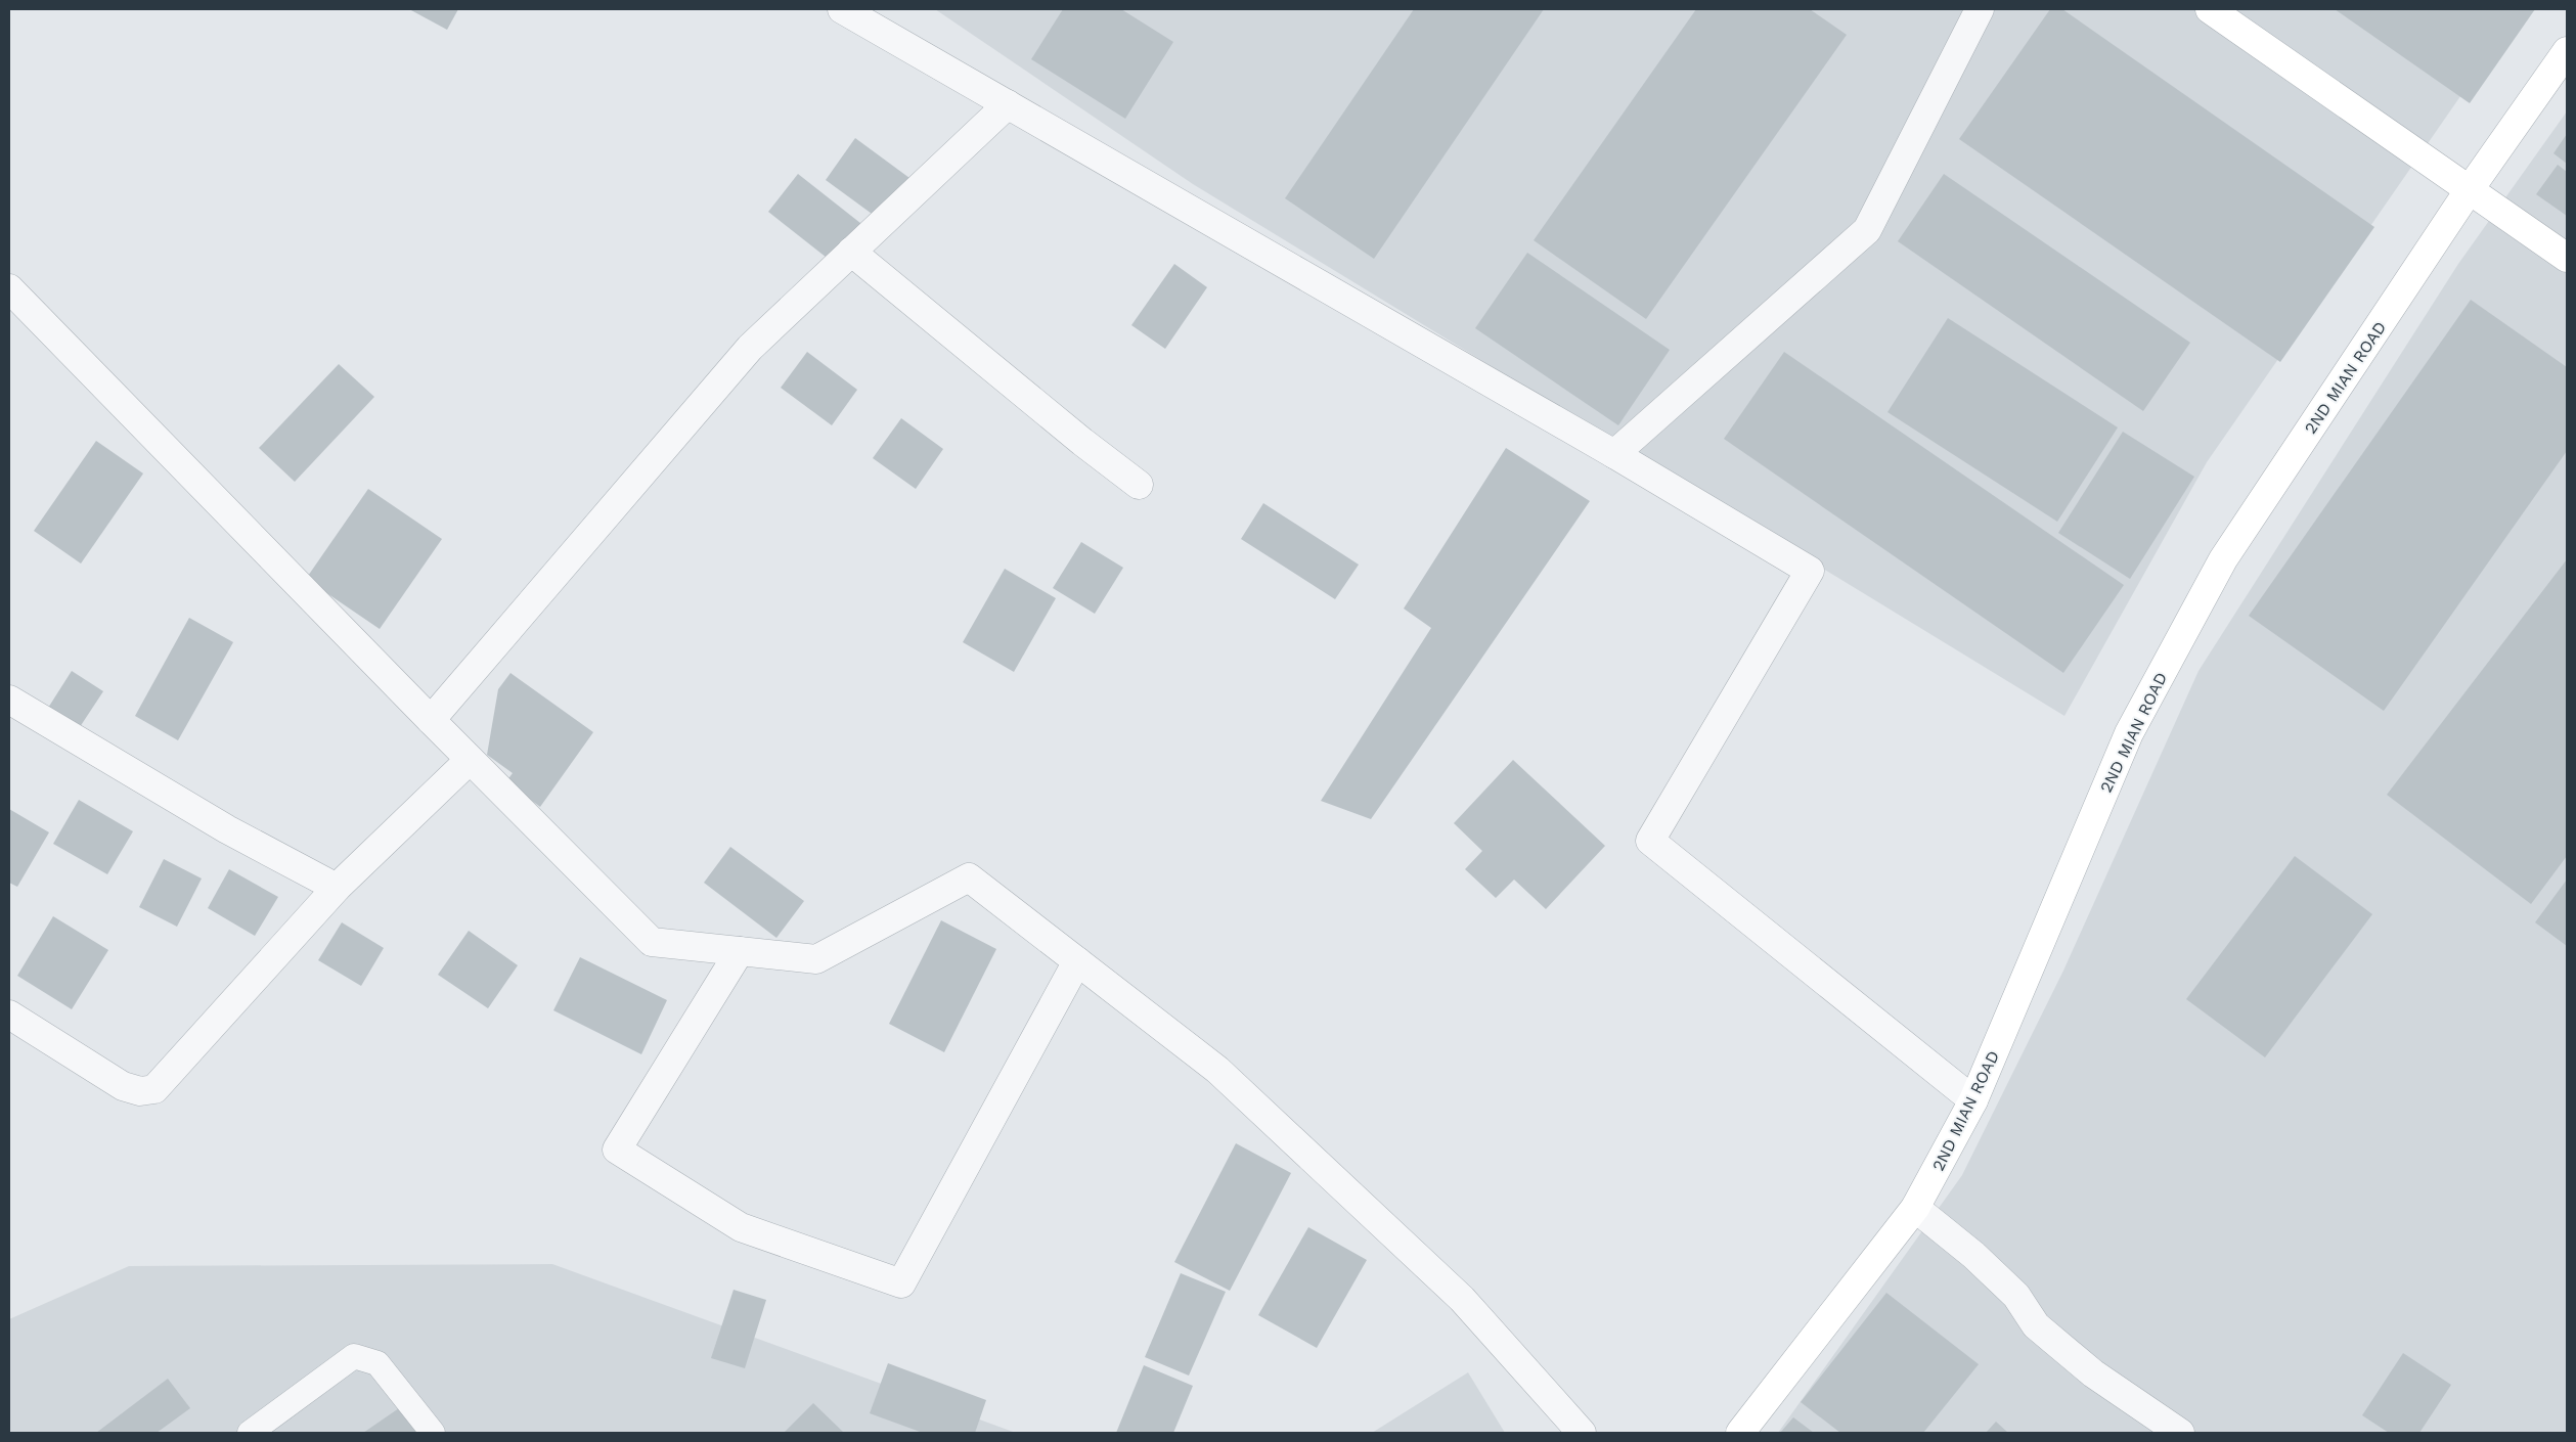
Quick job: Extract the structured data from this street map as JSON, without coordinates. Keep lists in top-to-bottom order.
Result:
{
  "streets": {
    "main road": ["2ND MIAN ROAD"]
  }
}
